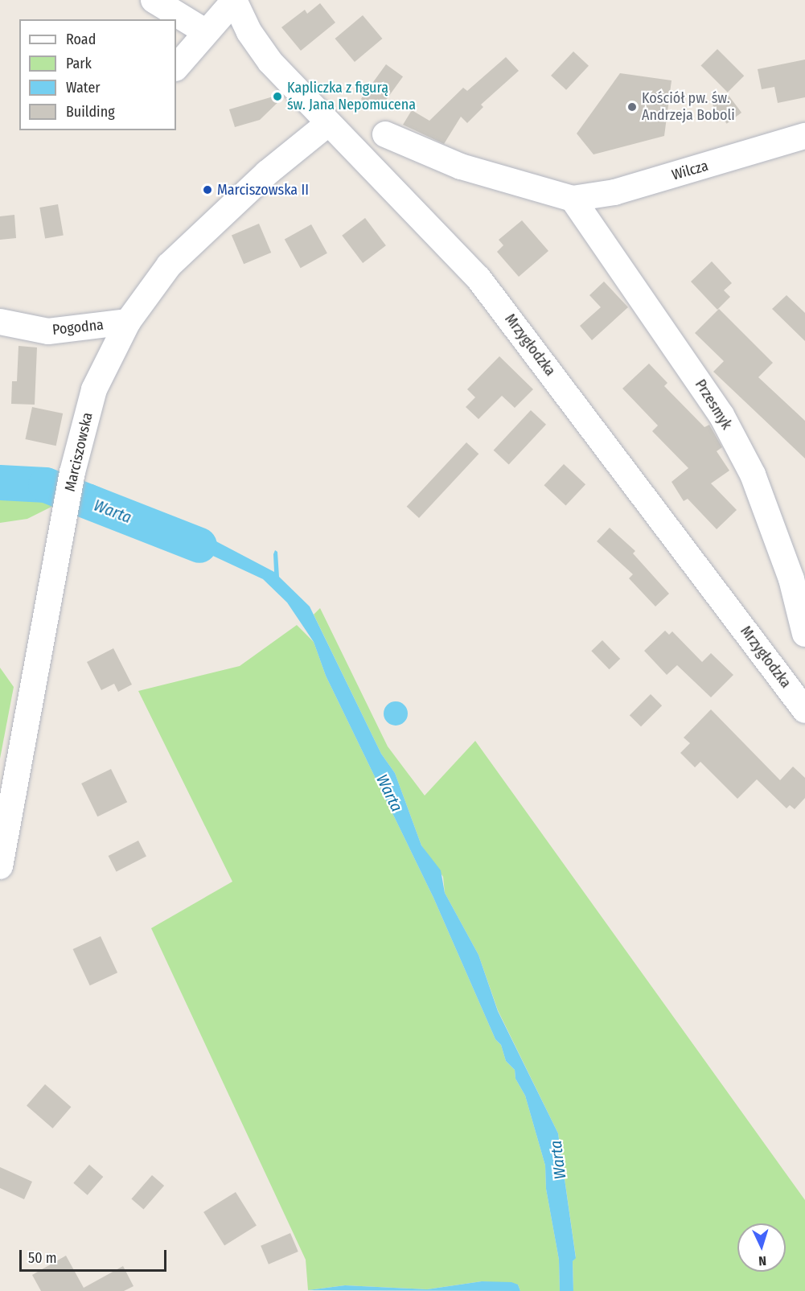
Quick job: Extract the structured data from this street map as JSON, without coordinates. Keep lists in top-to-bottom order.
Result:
{
  "streets": {
    "street": [
      "Wilcza",
      "Pogodna",
      "Mrzygłodzka",
      "Przesmyk",
      "Marciszowska"
    ]
  },
  "crossings": [
    ["Wilcza", "Przesmyk"],
    ["Pogodna", "Marciszowska"],
    ["Mrzygłodzka", "Marciszowska"]
  ],
  "water": ["Warta"],
  "places": ["Kapliczka z figurą św. Jana Nepomucena", "Kościół pw. św. Andrzeja Boboli", "Marciszowska II"],
  "legend": [
    "Road",
    "Park",
    "Water",
    "Building"
  ],
  "scale_bar": "50 m",
  "north": "bottom"
}
